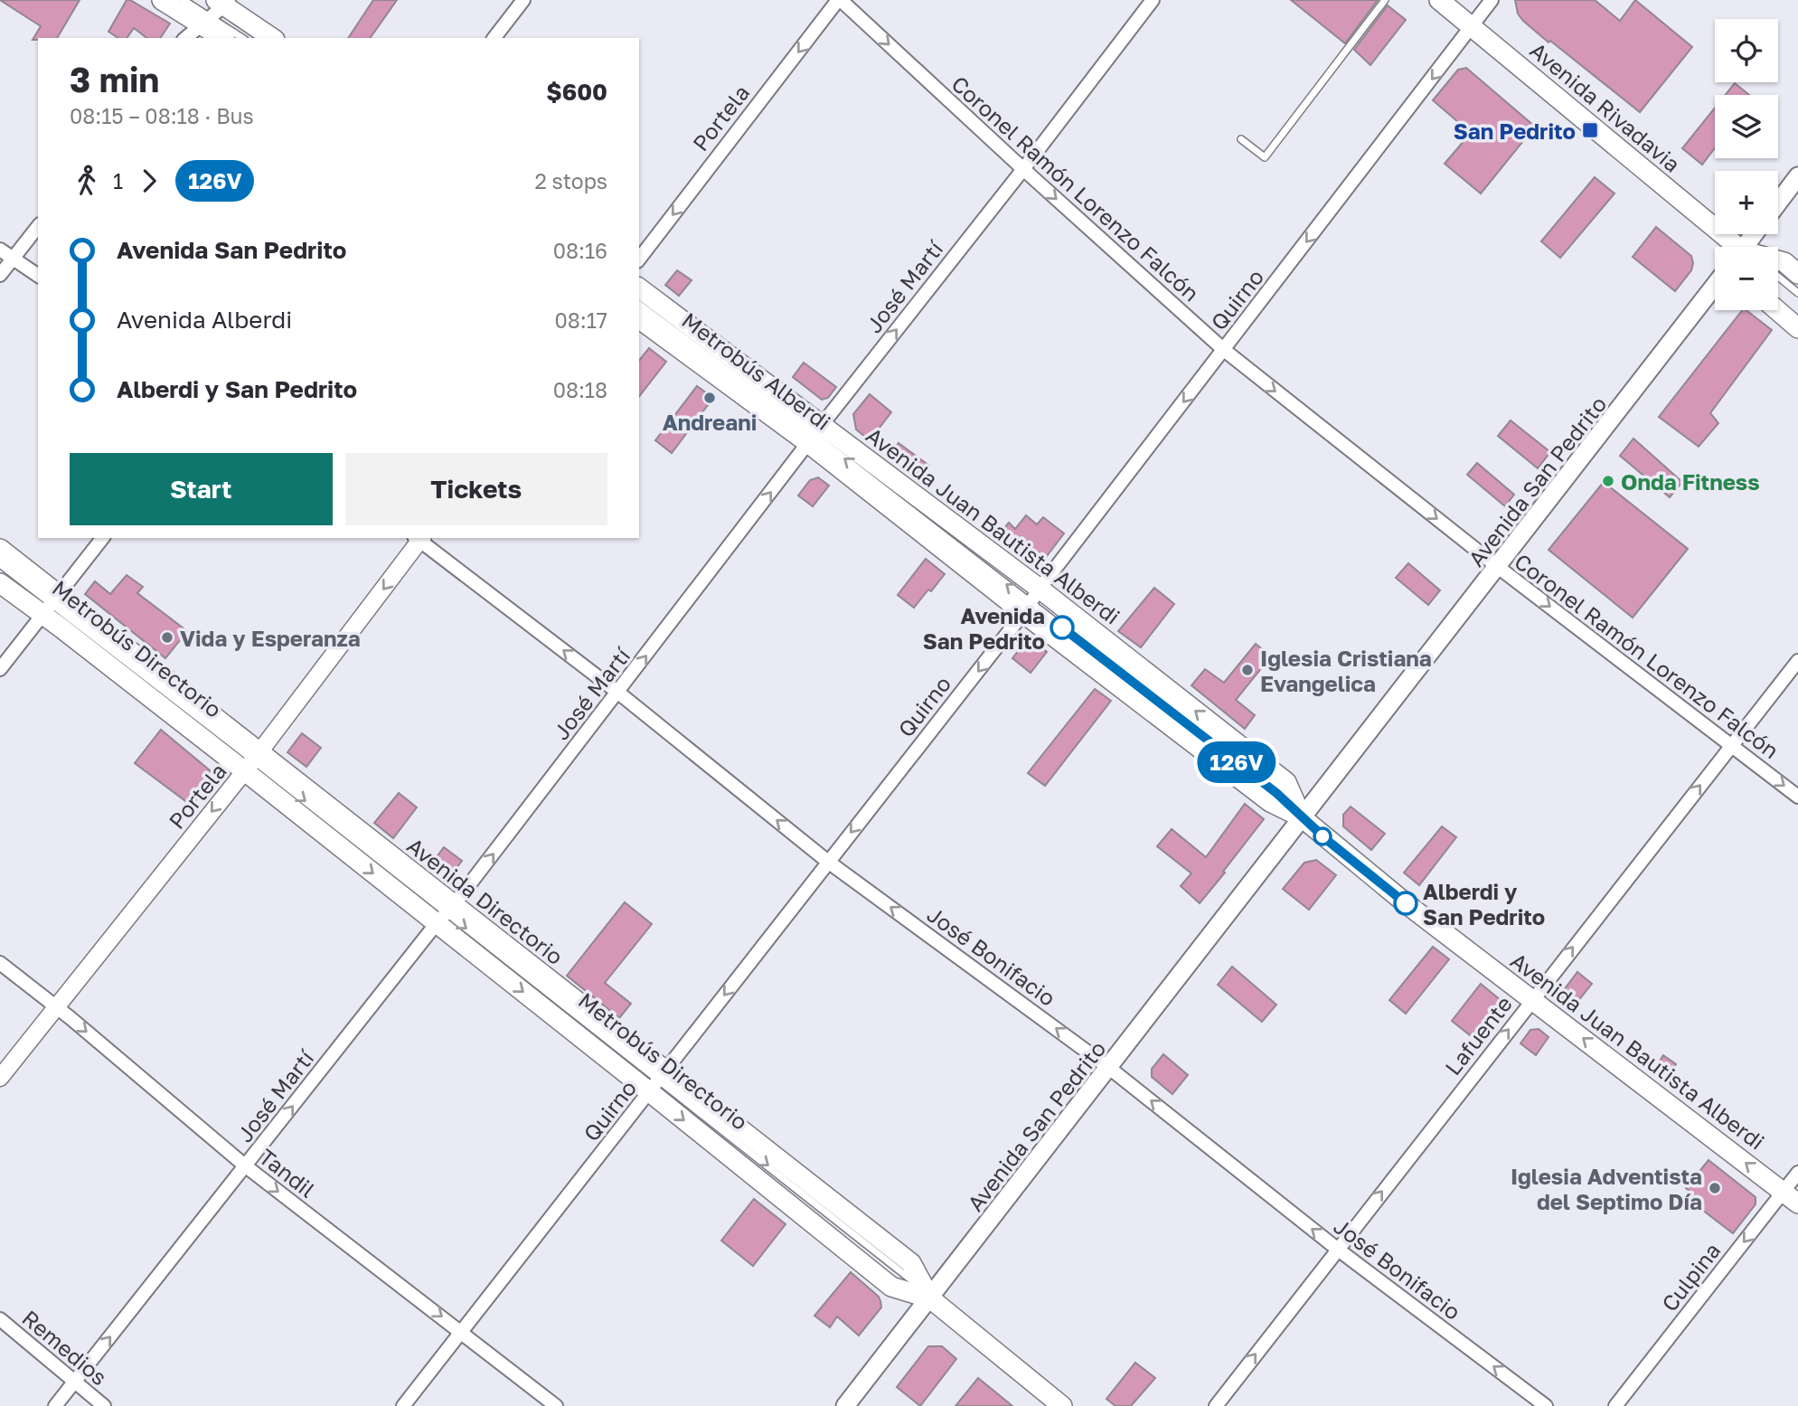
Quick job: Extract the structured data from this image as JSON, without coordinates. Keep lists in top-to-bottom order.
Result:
{
  "streets": {
    "main road": [
      "Avenida Rivadavia",
      "Avenida San Pedrito",
      "Avenida Juan Bautista Alberdi",
      "Avenida Directorio"
    ],
    "street": [
      "Portela",
      "Coronel Ramón Lorenzo Falcón",
      "José Martí",
      "Quirno",
      "José Bonifacio",
      "Lafuente",
      "Tandil",
      "Culpina",
      "Remedios"
    ],
    "lane": ["Metrobús Alberdi", "Metrobús Directorio"]
  },
  "crossings": [
    ["Avenida Rivadavia", "Quirno"],
    ["Portela", "Coronel Ramón Lorenzo Falcón"],
    ["Portela", "Avenida Directorio"],
    ["Portela", "José Bonifacio"],
    ["Portela", "Tandil"],
    ["Coronel Ramón Lorenzo Falcón", "José Martí"],
    ["Coronel Ramón Lorenzo Falcón", "Quirno"],
    ["Coronel Ramón Lorenzo Falcón", "Avenida San Pedrito"],
    ["Coronel Ramón Lorenzo Falcón", "Lafuente"],
    ["José Martí", "Metrobús Alberdi"],
    ["José Martí", "Avenida Juan Bautista Alberdi"],
    ["José Martí", "Avenida Directorio"],
    ["José Martí", "José Bonifacio"],
    ["José Martí", "Tandil"],
    ["José Martí", "Remedios"],
    ["Quirno", "Avenida Juan Bautista Alberdi"],
    ["Quirno", "Avenida Directorio"],
    ["Quirno", "José Bonifacio"],
    ["Quirno", "Tandil"],
    ["Metrobús Alberdi", "Avenida Juan Bautista Alberdi"],
    ["Avenida San Pedrito", "Avenida Juan Bautista Alberdi"],
    ["Avenida San Pedrito", "Avenida Directorio"],
    ["Avenida San Pedrito", "José Bonifacio"],
    ["Avenida Juan Bautista Alberdi", "Lafuente"],
    ["Avenida Juan Bautista Alberdi", "Culpina"],
    ["Metrobús Directorio", "Avenida Directorio"],
    ["José Bonifacio", "Lafuente"]
  ],
  "one_way": [
    "Portela",
    "Coronel Ramón Lorenzo Falcón",
    "José Martí",
    "Quirno",
    "Avenida Directorio",
    "José Bonifacio",
    "Lafuente",
    "Tandil",
    "Culpina"
  ],
  "places": {
    "transit": ["San Pedrito"],
    "other": [
      "Andreani",
      "Onda Fitness",
      "Avenida San Pedrito",
      "Vida y Esperanza",
      "Iglesia Cristiana Evangelica",
      "Alberdi y San Pedrito",
      "Iglesia Adventista del Septimo Día"
    ]
  },
  "lines": ["bus line 126V"],
  "page": {
    "on_map": "126V",
    "map_buttons": ["+", "−"],
    "heading": ["3 min", "08:15 – 08:18 · Bus", "$600"],
    "legs": ["1", "126V", "2 stops"],
    "list": [
      {
        "name": "Avenida San Pedrito",
        "value": "08:16"
      },
      {
        "name": "Avenida Alberdi",
        "value": "08:17"
      },
      {
        "name": "Alberdi y San Pedrito",
        "value": "08:18"
      }
    ],
    "buttons": ["Start", "Tickets"]
  }
}
